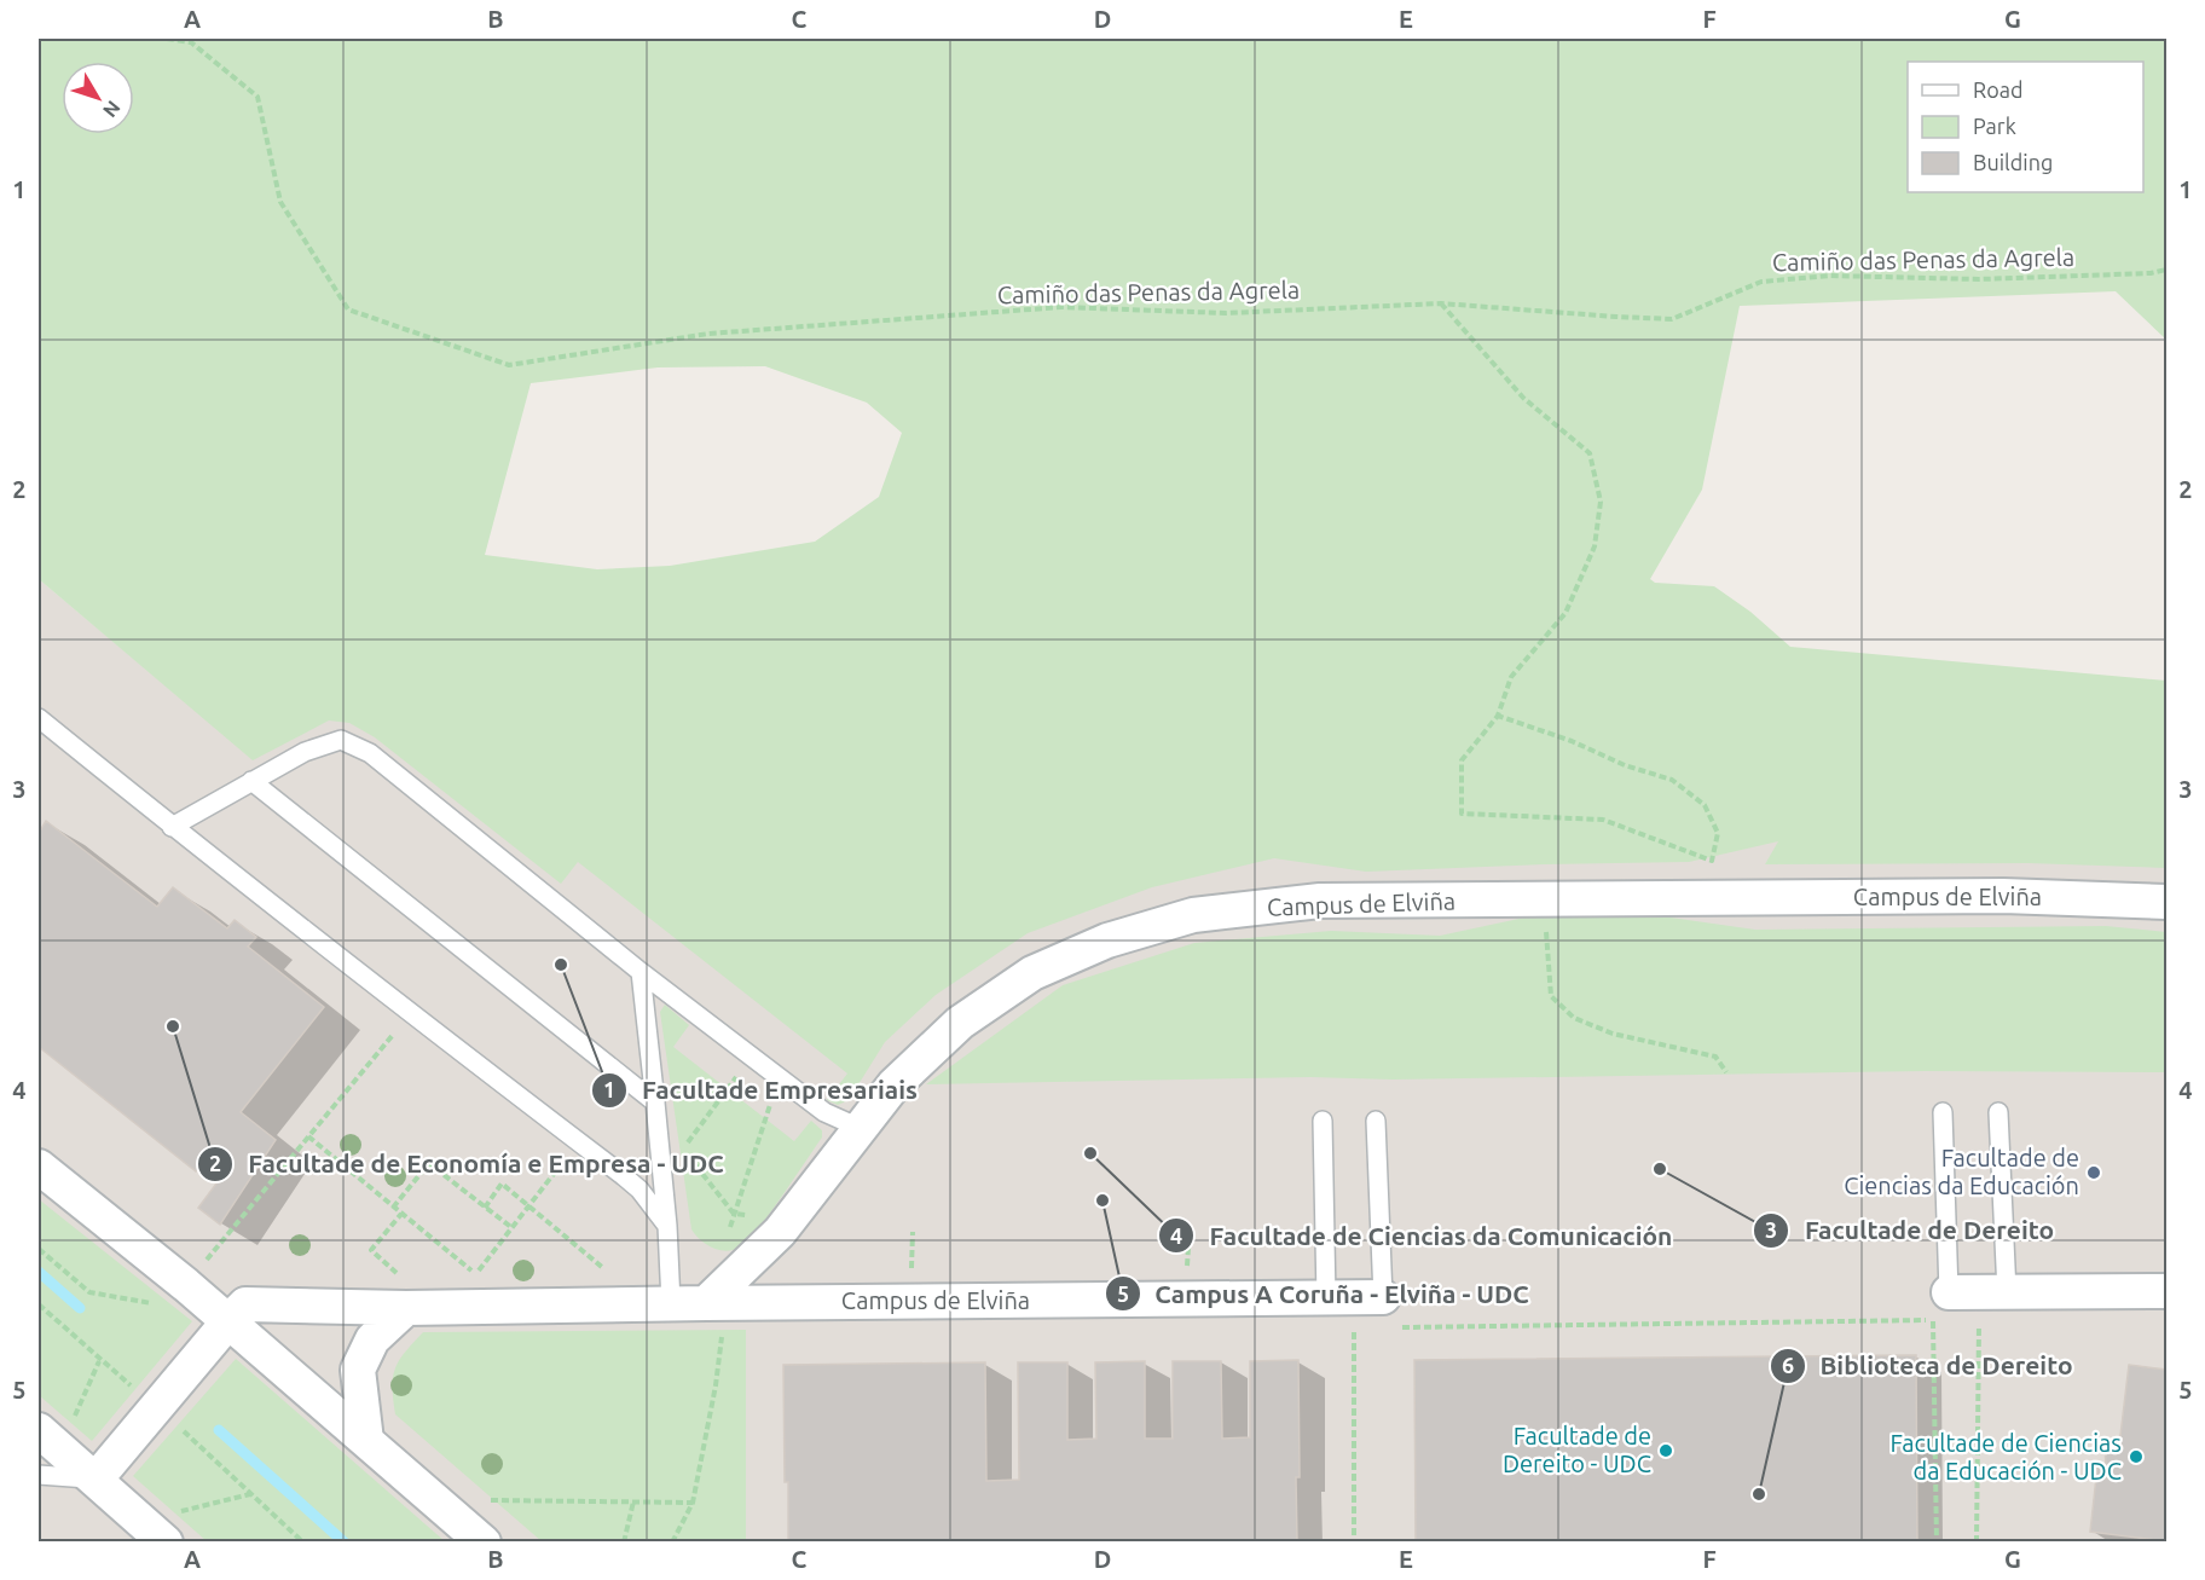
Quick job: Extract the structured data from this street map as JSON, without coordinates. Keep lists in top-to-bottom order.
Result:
{
  "streets": {
    "street": ["Campus de Elviña"],
    "path": ["Camiño das Penas da Agrela"]
  },
  "places": [
    "Facultade Empresariais",
    "Facultade de Economía e Empresa - UDC",
    "Facultade de Ciencias da Comunicación",
    "Facultade de Dereito",
    "Facultade de Ciencias da Educación",
    "Campus A Coruña - Elviña - UDC",
    "Facultade de Dereito - UDC",
    "Facultade de Ciencias da Educación - UDC",
    "Biblioteca de Dereito"
  ],
  "legend": ["Road", "Park", "Building"],
  "north": "bottom right",
  "grid": {
    "columns": [
      "A",
      "B",
      "C",
      "D",
      "E",
      "F",
      "G"
    ],
    "rows": [
      "1",
      "2",
      "3",
      "4",
      "5"
    ]
  }
}
